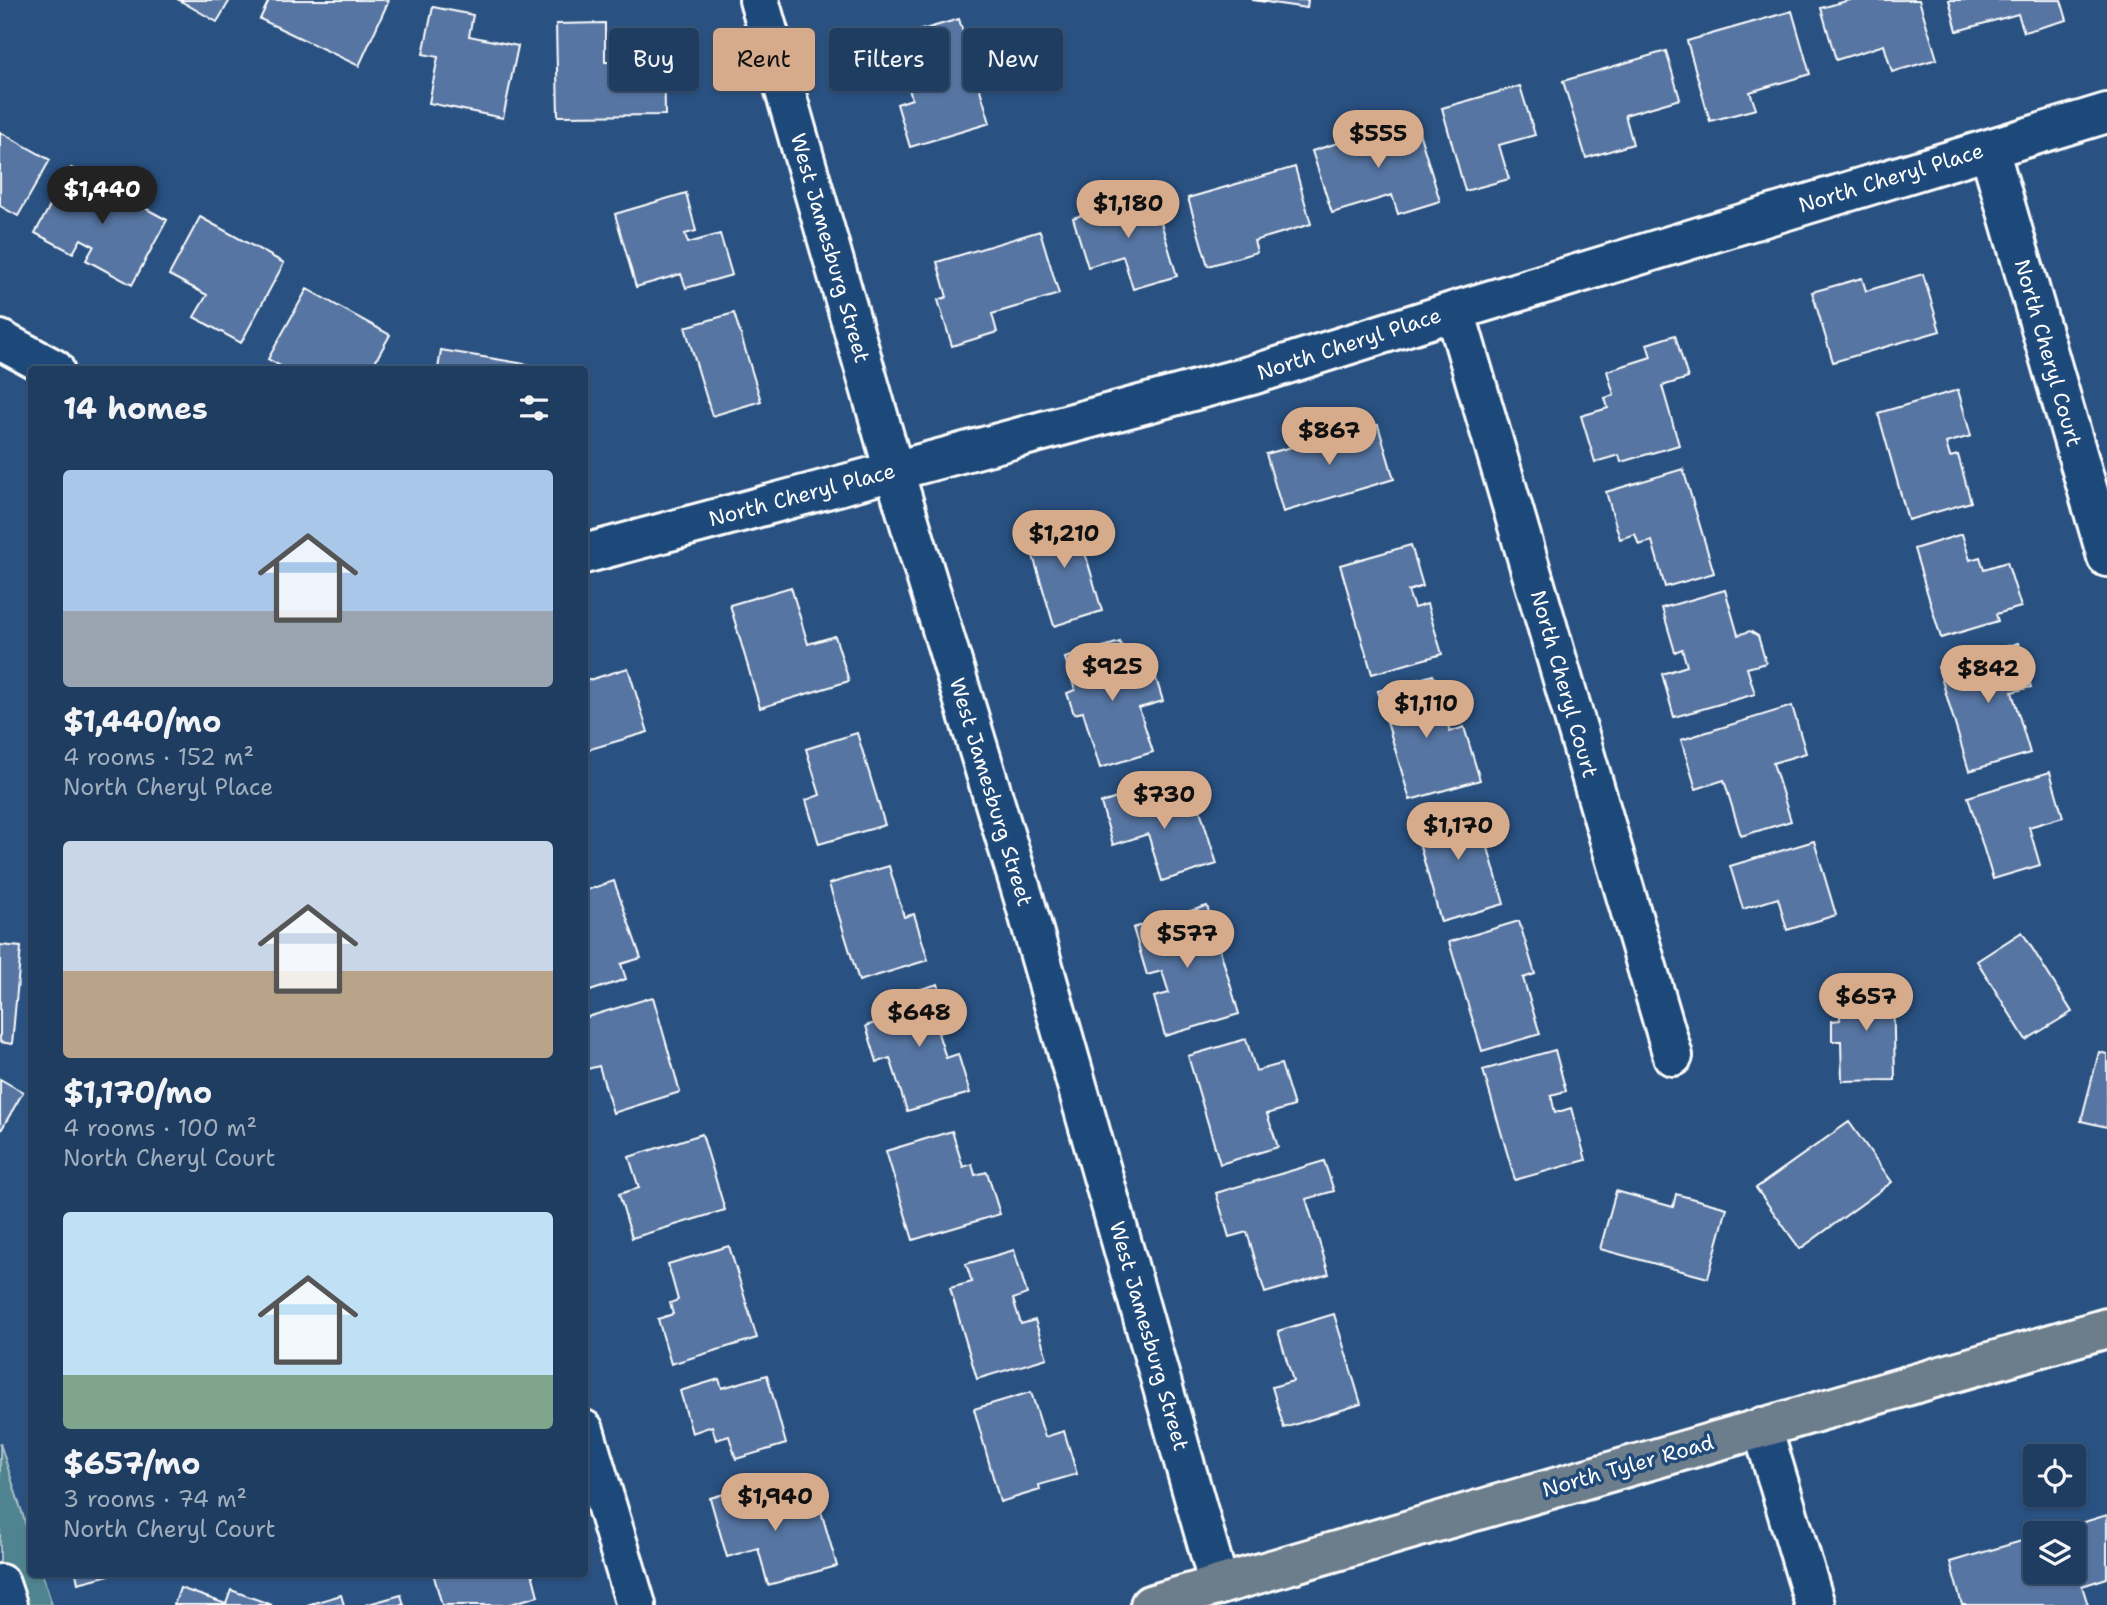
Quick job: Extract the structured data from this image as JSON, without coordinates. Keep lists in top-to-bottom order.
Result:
{
  "streets": {
    "main road": ["North Tyler Road"],
    "street": ["North Cheryl Place", "West Jamesburg Street", "North Cheryl Court"]
  },
  "crossings": [
    ["North Cheryl Place", "West Jamesburg Street"],
    ["North Cheryl Place", "North Cheryl Court"],
    ["West Jamesburg Street", "North Tyler Road"]
  ],
  "page": {
    "chip": [
      "Buy",
      "Rent",
      "Filters",
      "New"
    ],
    "price": [
      "$555",
      "$1,440",
      "$1,180",
      "$867",
      "$1,210",
      "$925",
      "$842",
      "$1,110",
      "$730",
      "$1,170",
      "$577",
      "$657",
      "$648",
      "$1,940"
    ],
    "heading": "14 homes",
    "list": [
      {
        "name": "$1,440/mo",
        "note": "4 rooms · 152 m² · North Cheryl Place"
      },
      {
        "name": "$1,170/mo",
        "note": "4 rooms · 100 m² · North Cheryl Court"
      },
      {
        "name": "$657/mo",
        "note": "3 rooms · 74 m² · North Cheryl Court"
      }
    ]
  }
}
